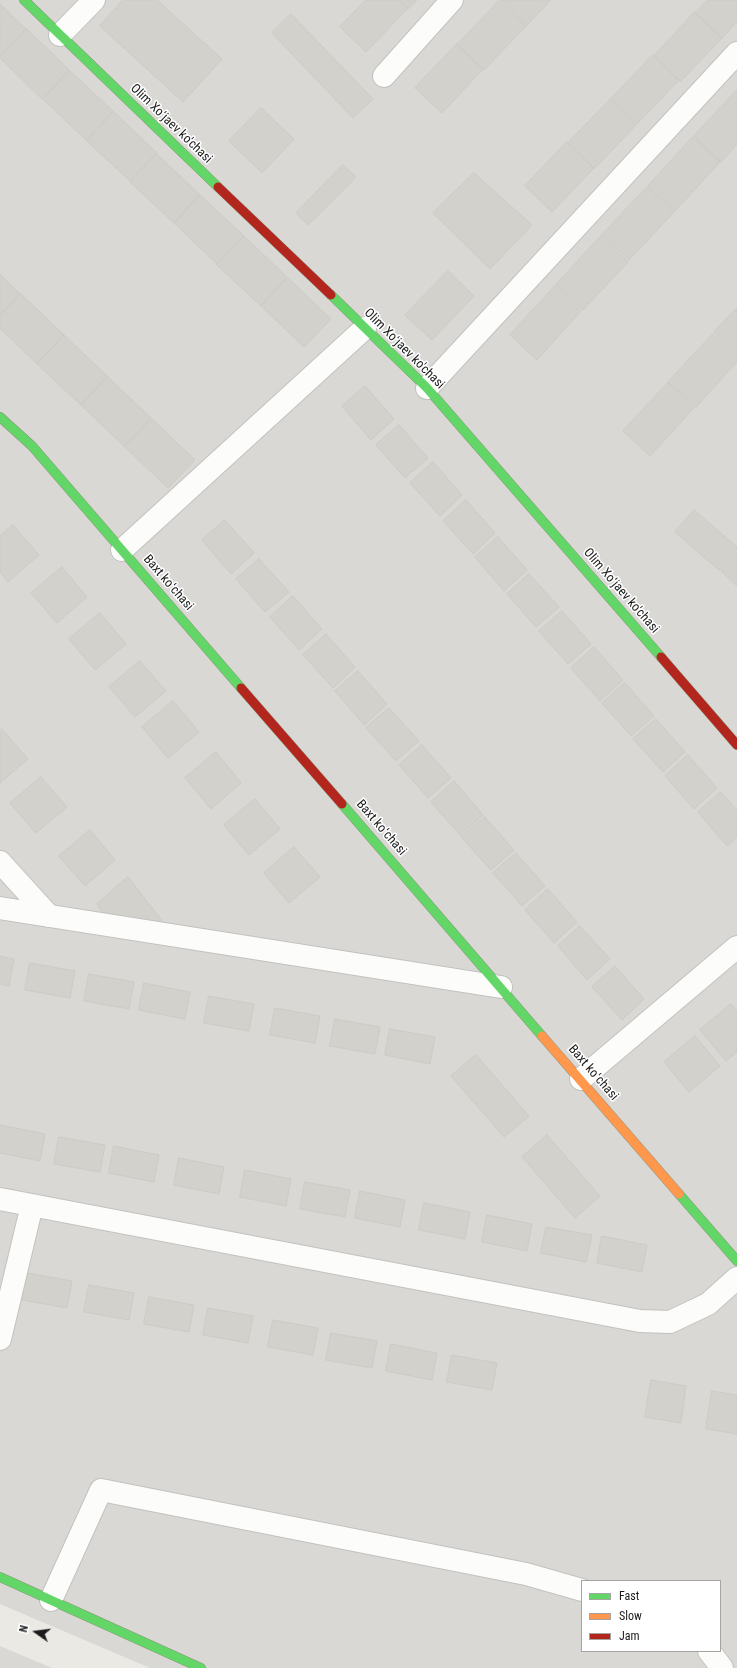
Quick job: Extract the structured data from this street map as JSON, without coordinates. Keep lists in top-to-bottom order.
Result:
{
  "streets": {
    "main road": ["Olim Xoʻjaev ko'chasi", "Baxt koʻchasi"]
  },
  "legend": ["Fast", "Slow", "Jam"],
  "north": "left"
}
